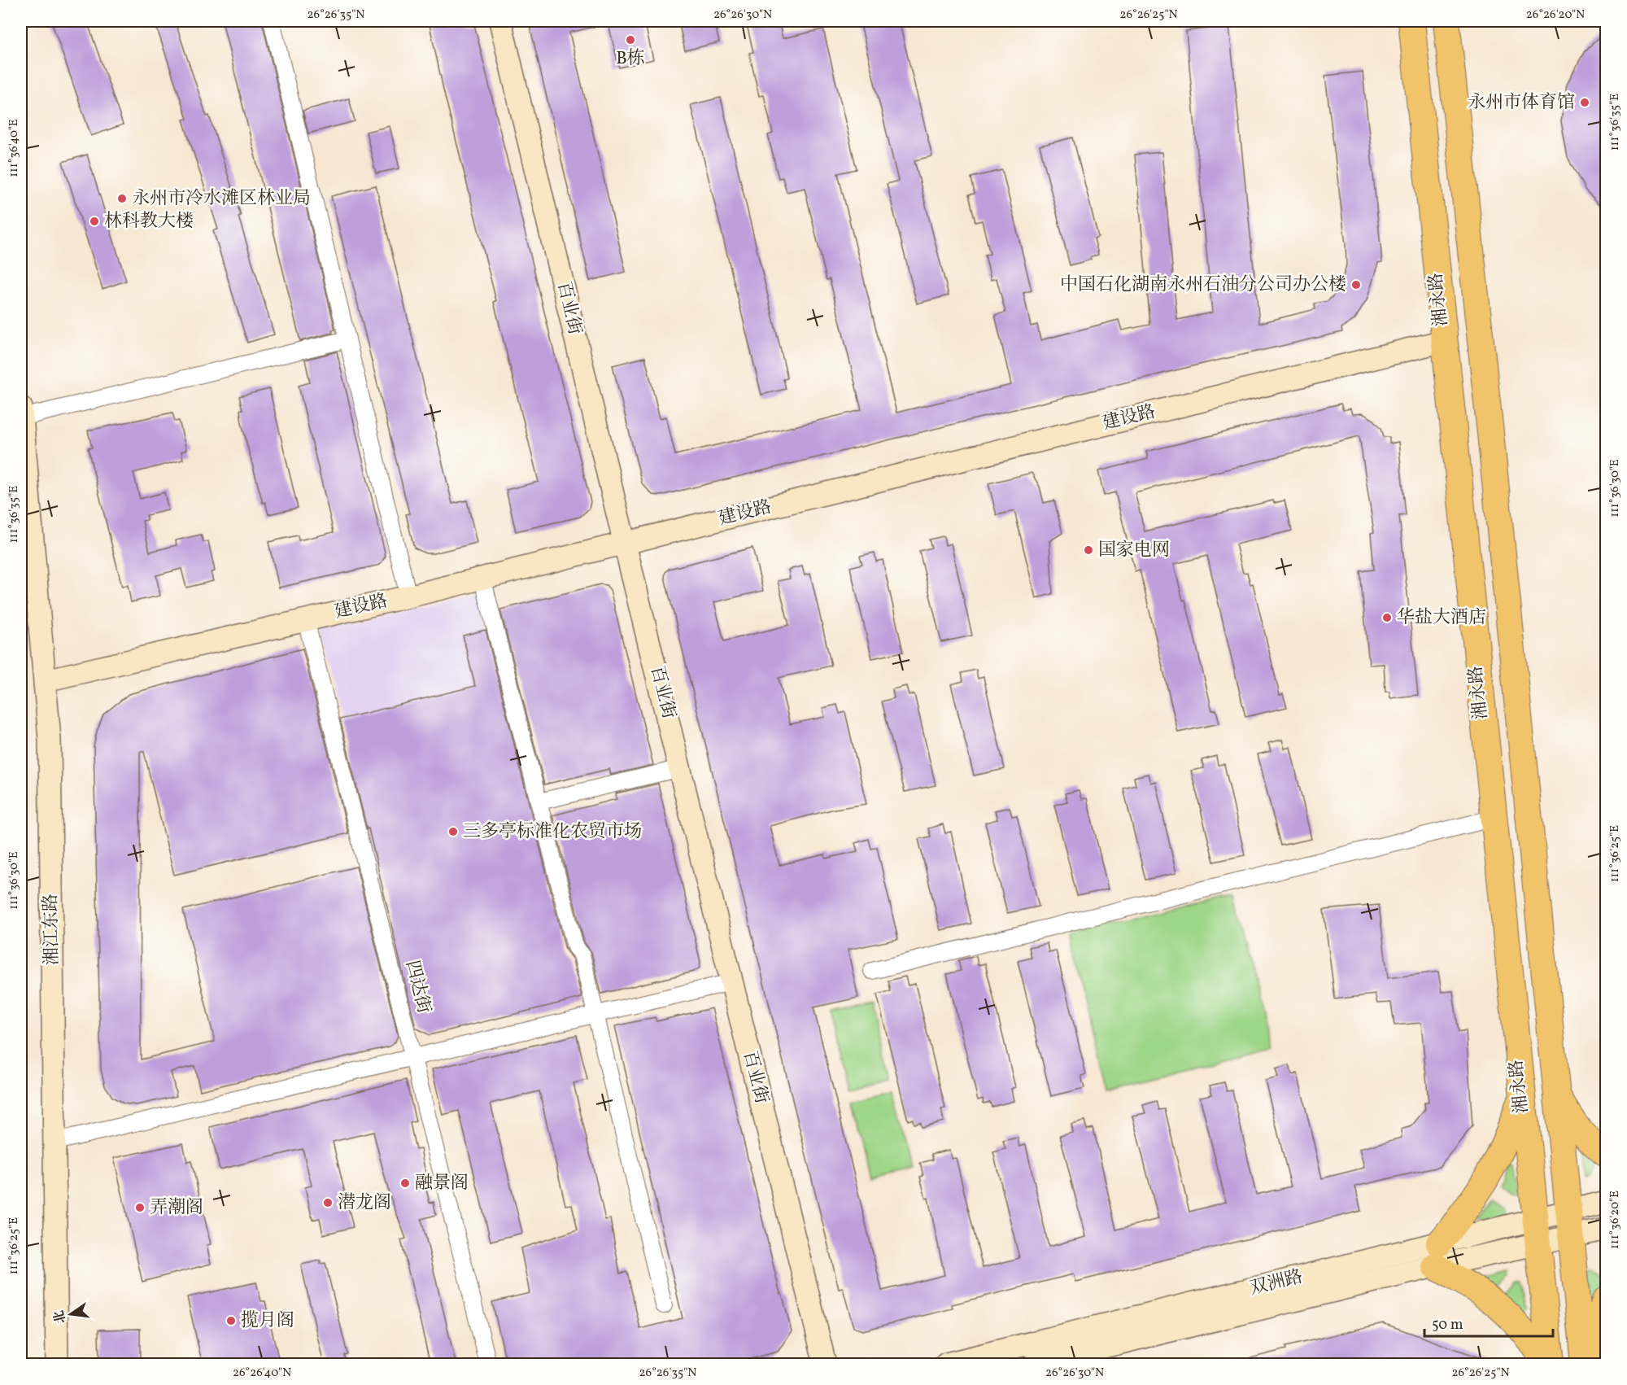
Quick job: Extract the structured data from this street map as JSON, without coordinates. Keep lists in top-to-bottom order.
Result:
{
  "streets": {
    "main road": ["湘永路"],
    "street": [
      "百业街",
      "建设路",
      "湘江东路",
      "四达街",
      "双洲路"
    ]
  },
  "crossings": [
    ["湘永路", "建设路"],
    ["湘永路", "双洲路"],
    ["百业街", "建设路"],
    ["建设路", "湘江东路"],
    ["建设路", "四达街"]
  ],
  "places": [
    "B栋",
    "永州市体育馆",
    "永州市冷水滩区林业局",
    "林科教大楼",
    "中国石化湖南永州石油分公司办公楼",
    "国家电网",
    "华盐大酒店",
    "三多亭标准化农贸市场",
    "融景阁",
    "潜龙阁",
    "弄潮阁",
    "揽月阁"
  ],
  "scale_bar": "50 m",
  "north": "left",
  "coordinates": [
    "26°26'35\"N",
    "26°26'30\"N",
    "26°26'25\"N",
    "26°26'20\"N",
    "111°36'35\"E",
    "111°36'40\"E",
    "111°36'30\"E",
    "111°36'25\"E",
    "111°36'20\"E",
    "26°26'40\"N"
  ]
}
